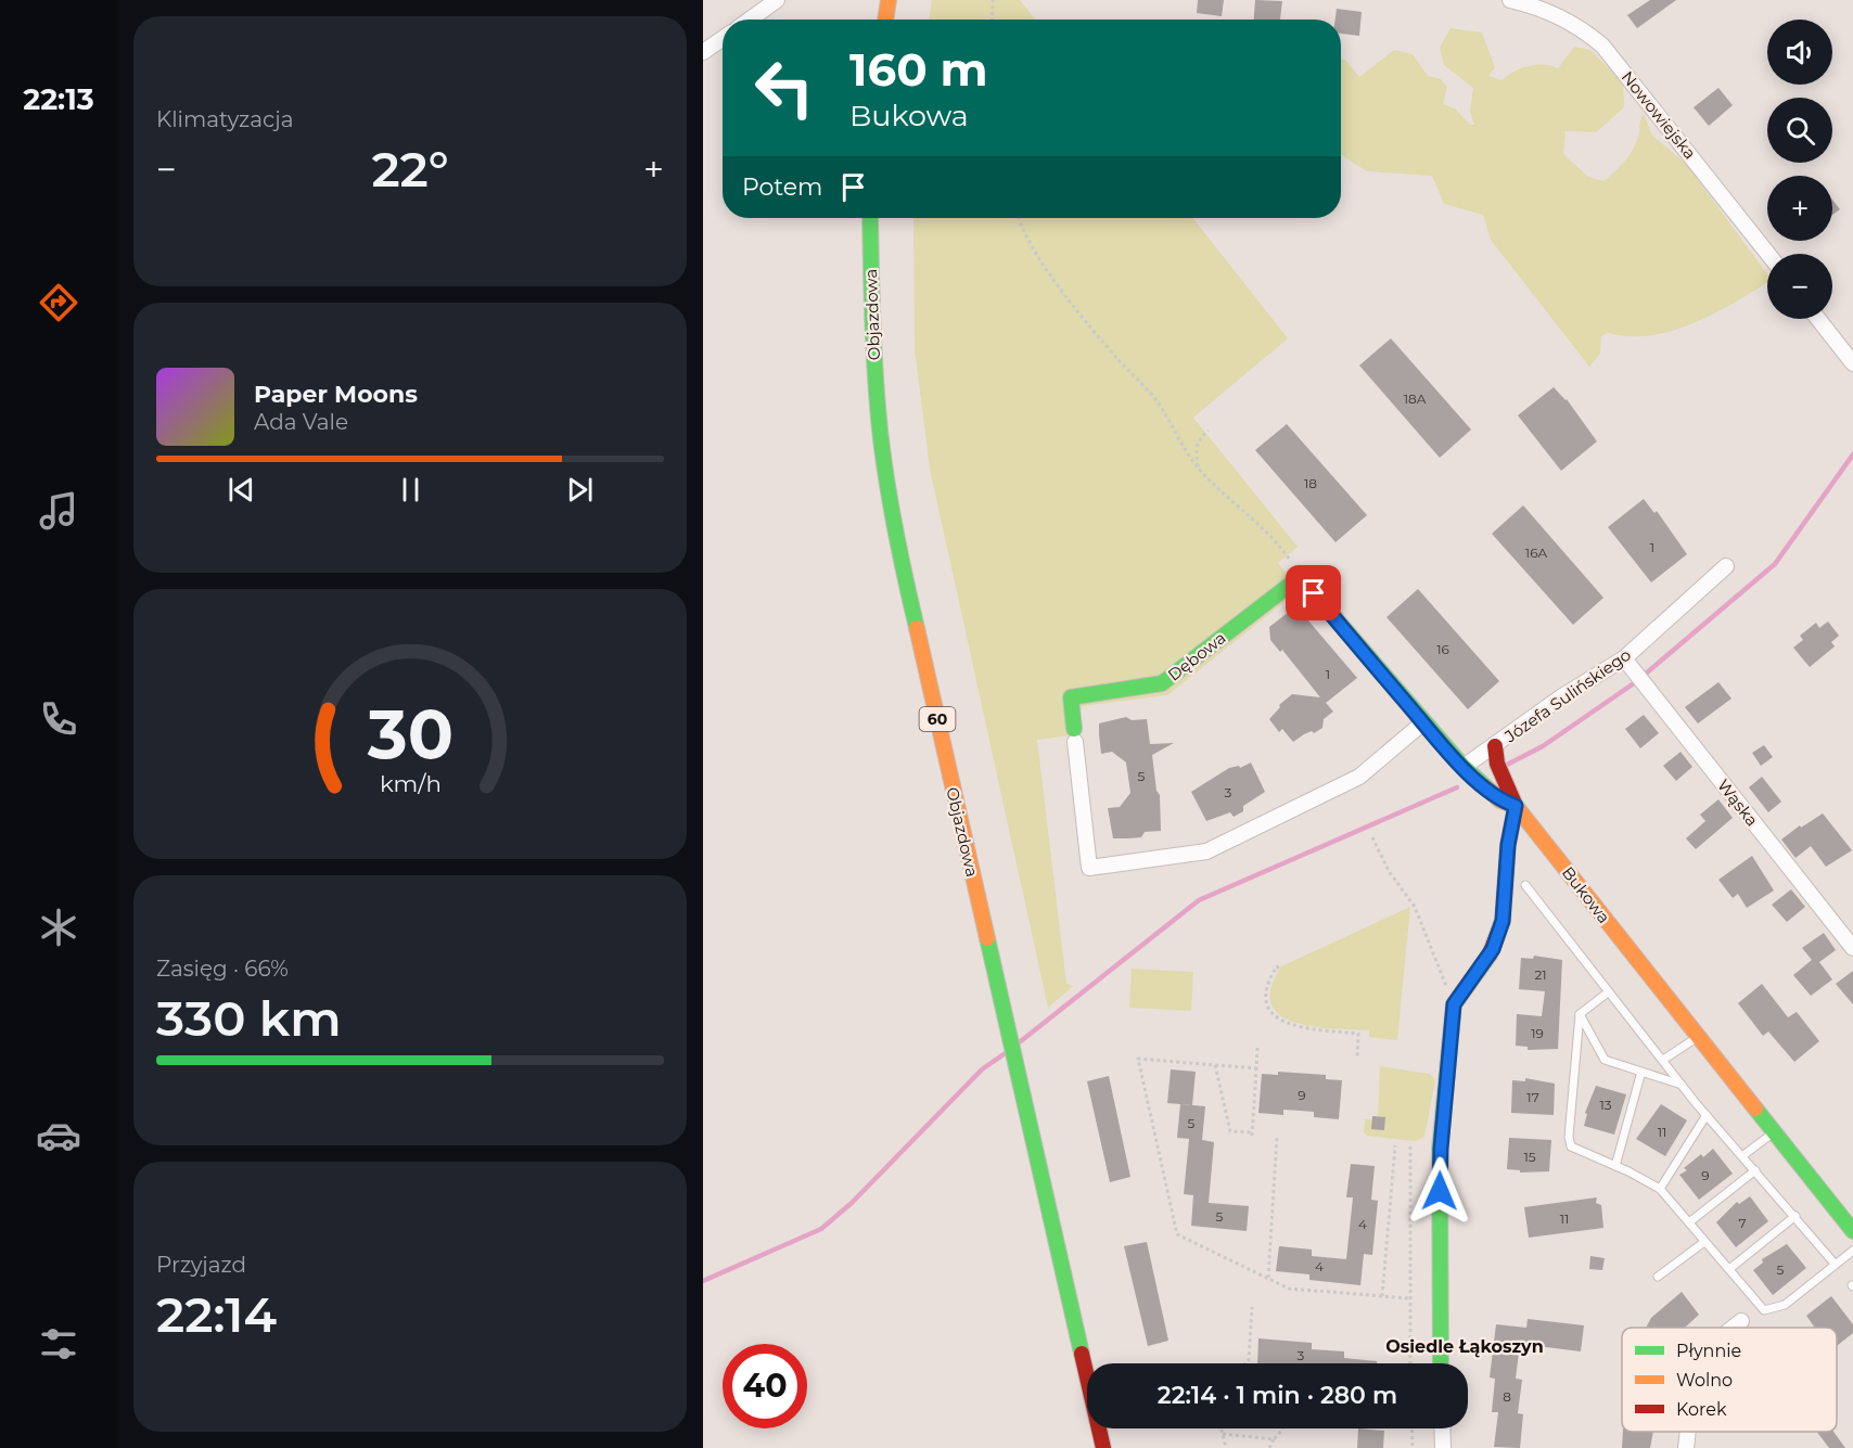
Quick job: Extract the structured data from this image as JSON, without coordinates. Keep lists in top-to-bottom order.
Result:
{
  "streets": {
    "street": [
      "Nowowiejska",
      "Objazdowa",
      "Dębowa",
      "Józefa Sulińskiego",
      "60",
      "Wąska",
      "Bukowa"
    ]
  },
  "crossings": [
    ["Dębowa", "Bukowa"],
    ["Józefa Sulińskiego", "Wąska"],
    ["Józefa Sulińskiego", "Bukowa"]
  ],
  "districts": ["Osiedle Łąkoszyn"],
  "house_numbers": [
    "18A",
    "18",
    "1",
    "16A",
    "16",
    "1",
    "5",
    "3",
    "21",
    "19",
    "9",
    "17",
    "13",
    "5",
    "11",
    "15",
    "9",
    "5",
    "11",
    "7",
    "4",
    "4",
    "5",
    "3",
    "8"
  ],
  "legend": ["Płynnie", "Wolno", "Korek"],
  "page": {
    "tabs": "22:13",
    "tile": [
      "Klimatyzacja",
      ["Zasięg · 66%", "330 km"],
      ["Przyjazd", "22:14"]
    ],
    "map_buttons": ["+", "−"],
    "turn": ["160 m", "Bukowa"],
    "heat": ["−", "22°", "+"],
    "then": "Potem",
    "song": ["Paper Moons", "Ada Vale"],
    "limit": "40",
    "trip": "22:14 · 1 min · 280 m",
    "gauge": ["30", "km/h"]
  }
}
